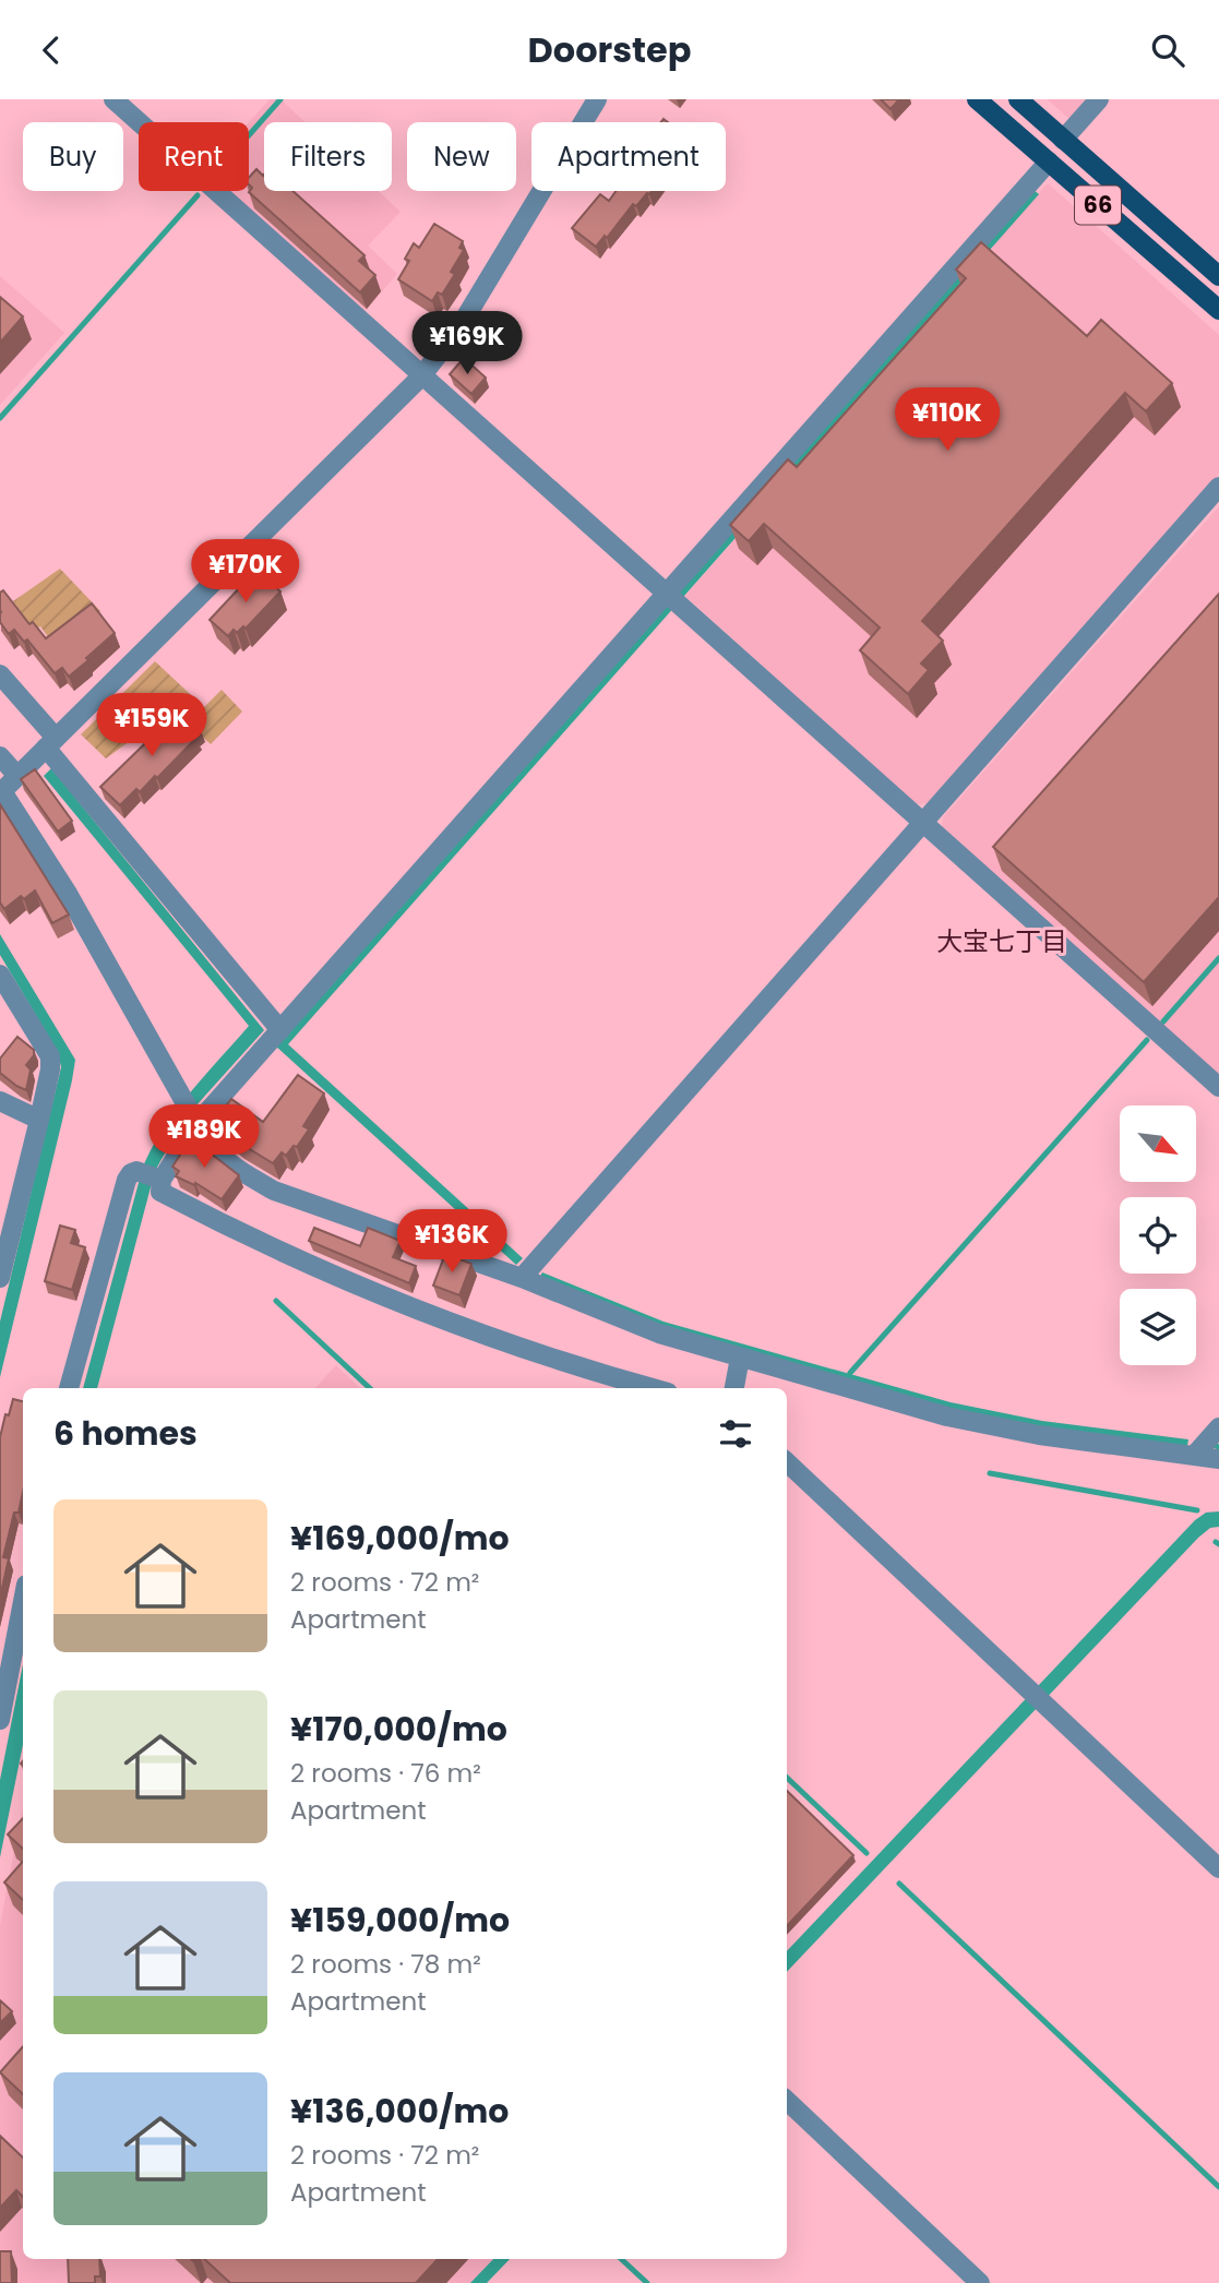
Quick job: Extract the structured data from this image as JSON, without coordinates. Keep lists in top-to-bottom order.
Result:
{
  "streets": {
    "main road": ["66"]
  },
  "districts": ["大宝七丁目"],
  "north": "bottom right",
  "page": {
    "header": "Doorstep",
    "chip": [
      "Buy",
      "Rent",
      "Filters",
      "New",
      "Apartment"
    ],
    "price": [
      "¥169K",
      "¥110K",
      "¥170K",
      "¥159K",
      "¥189K",
      "¥136K"
    ],
    "heading": "6 homes",
    "list": [
      {
        "name": "¥169,000/mo",
        "note": "2 rooms · 72 m² · Apartment"
      },
      {
        "name": "¥170,000/mo",
        "note": "2 rooms · 76 m² · Apartment"
      },
      {
        "name": "¥159,000/mo",
        "note": "2 rooms · 78 m² · Apartment"
      },
      {
        "name": "¥136,000/mo",
        "note": "2 rooms · 72 m² · Apartment"
      }
    ]
  }
}
